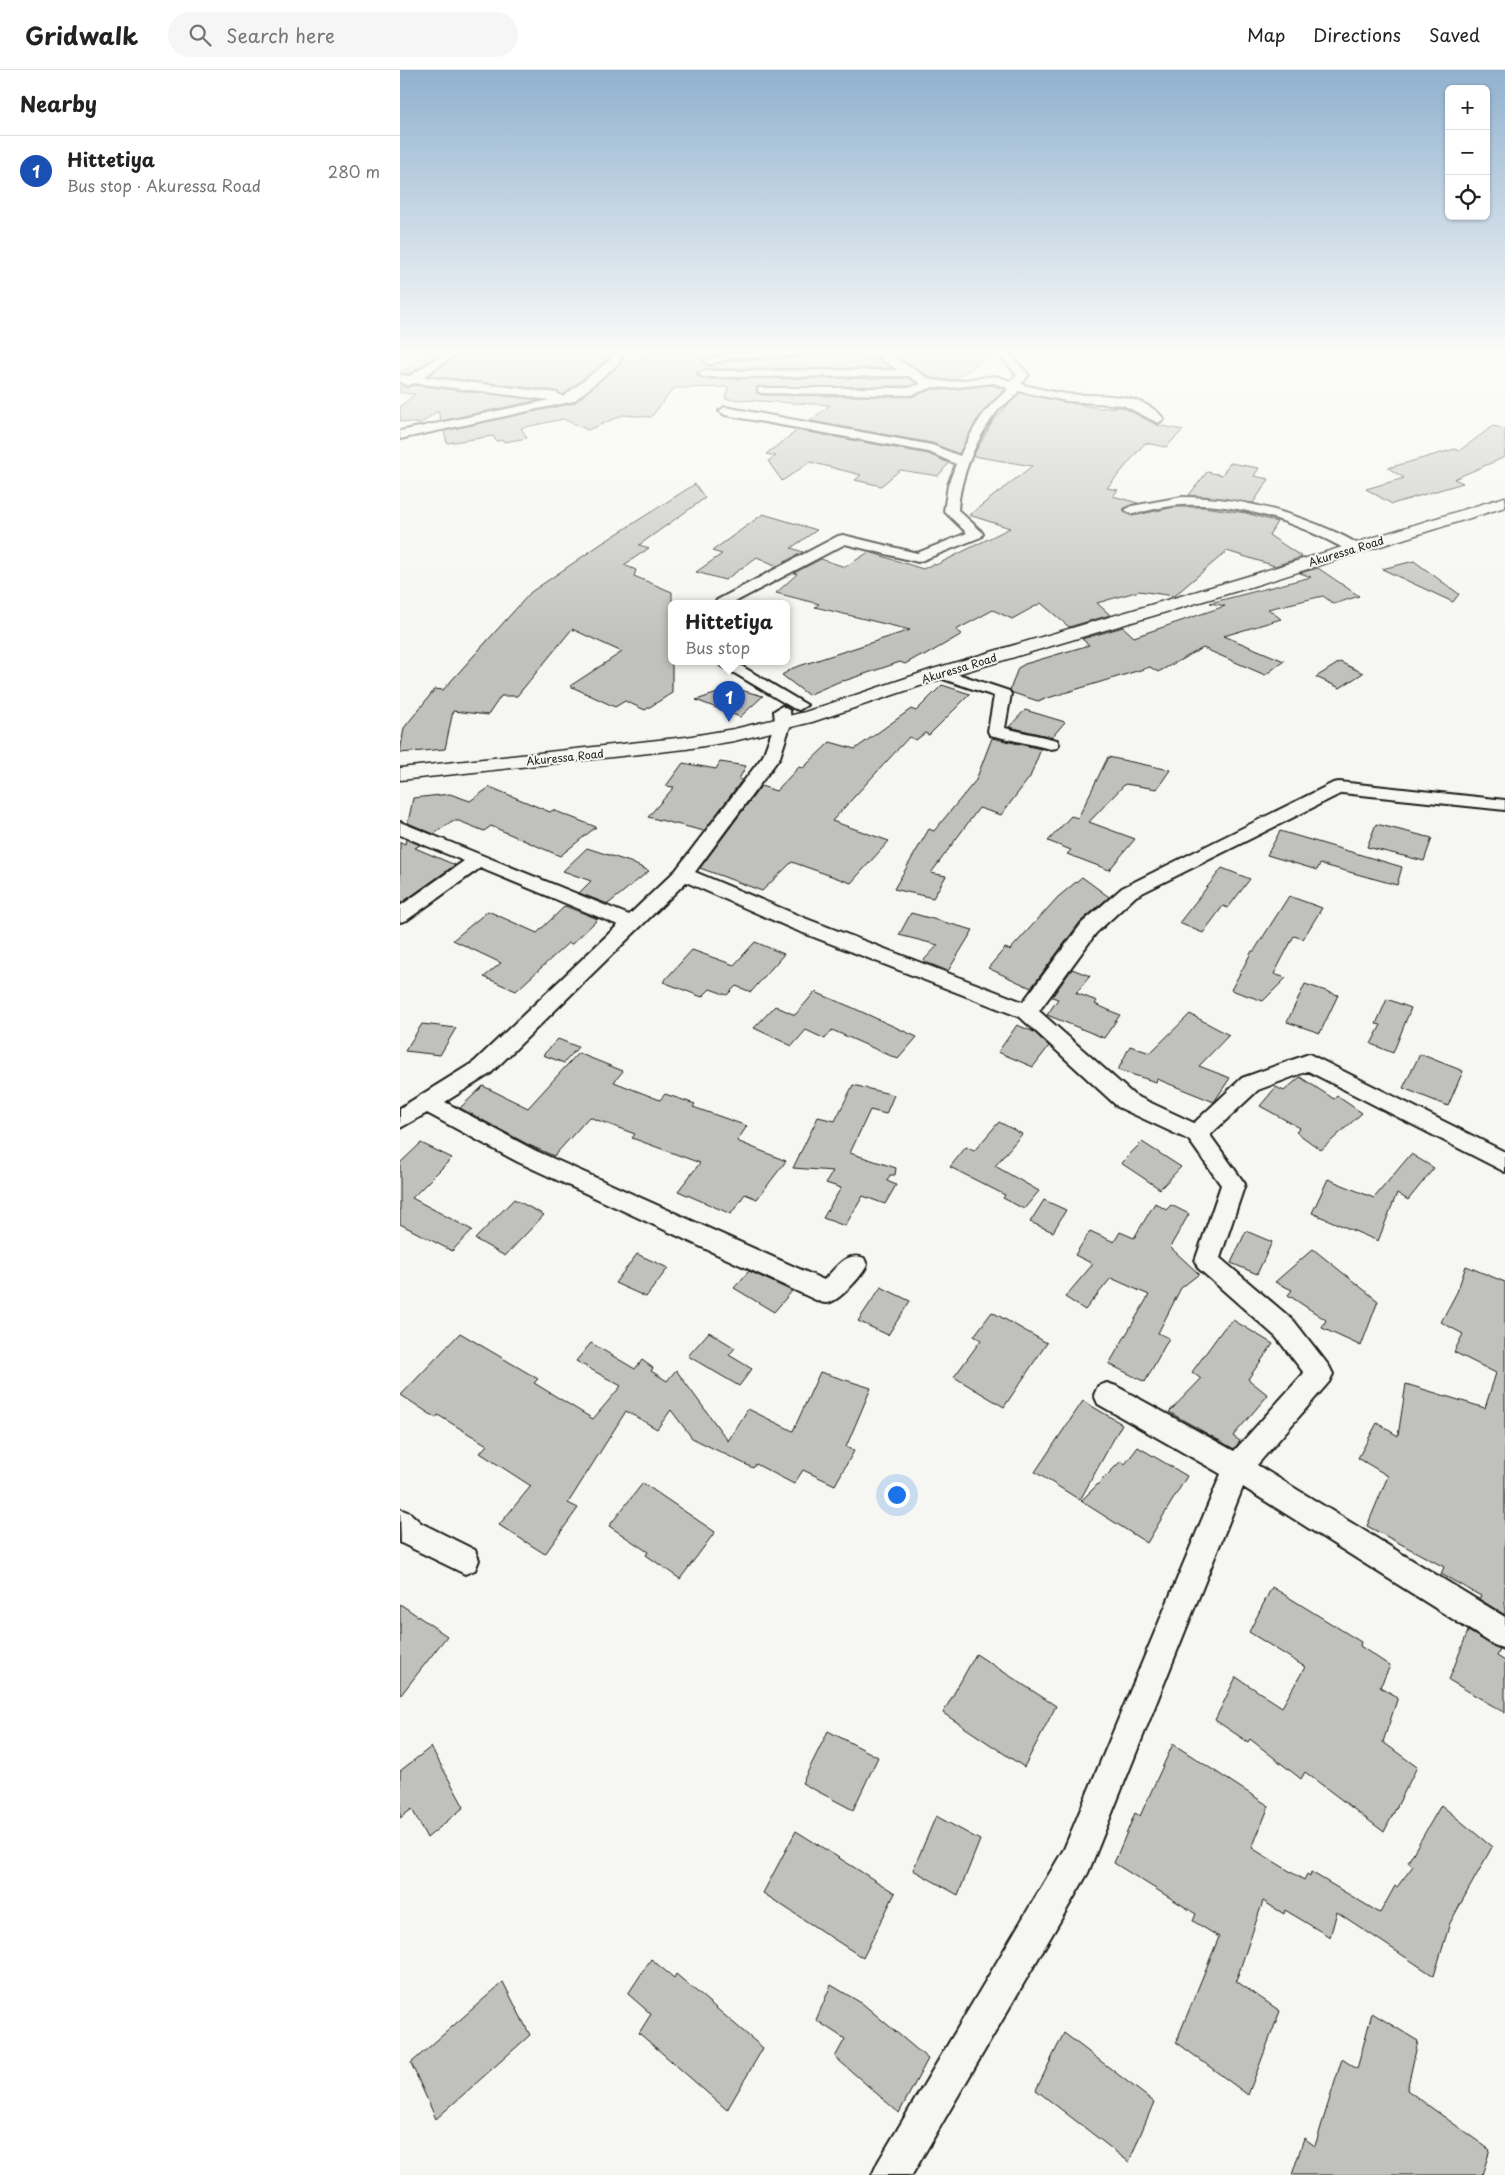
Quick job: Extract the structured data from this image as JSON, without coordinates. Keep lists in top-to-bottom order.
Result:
{
  "streets": {
    "highway": ["Akuressa Road"]
  },
  "page": {
    "header": "Gridwalk",
    "search": "Search here",
    "nav": ["Map", "Directions", "Saved"],
    "heading": "Nearby",
    "map_buttons": ["+", "−"],
    "list": [
      {
        "mark": "1",
        "name": "Hittetiya",
        "note": "Bus stop · Akuressa Road",
        "value": "280 m"
      }
    ],
    "popup": ["Hittetiya", "Bus stop"],
    "pins": "1"
  }
}
